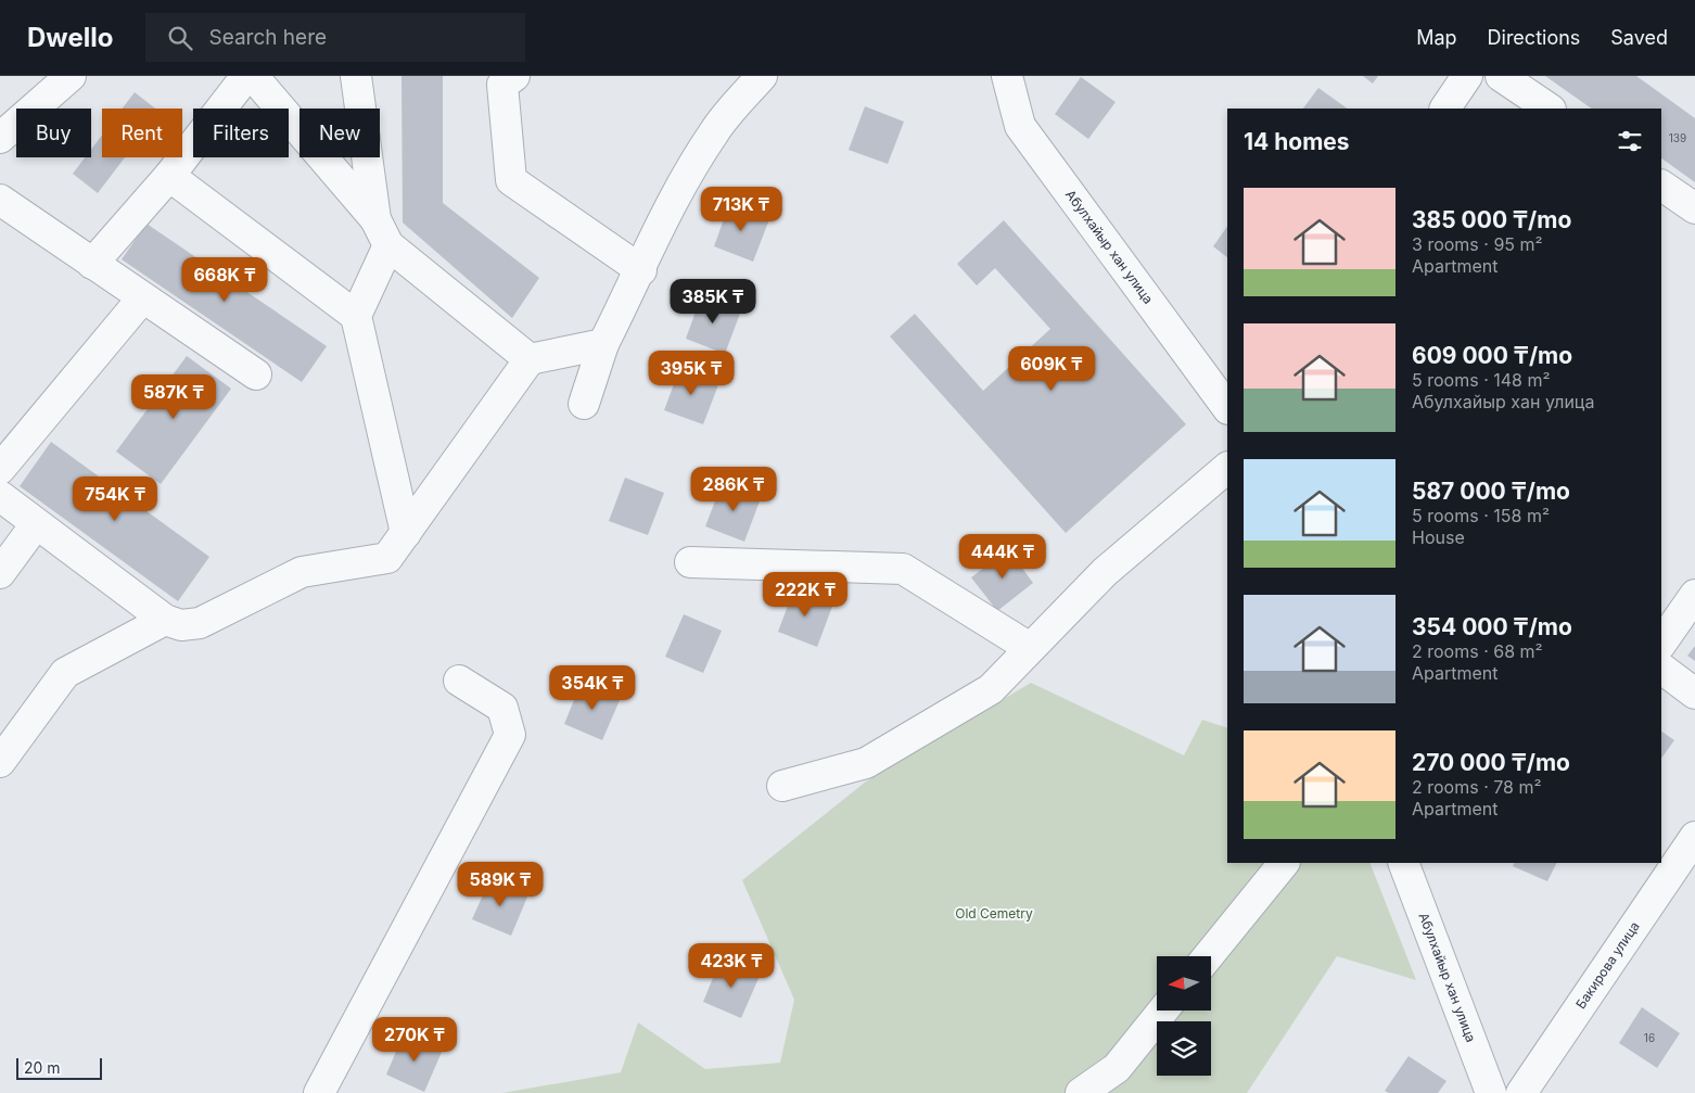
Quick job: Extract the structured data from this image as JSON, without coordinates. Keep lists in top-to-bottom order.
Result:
{
  "streets": {
    "street": ["Абулхайыр хан улица", "Бакирова улица"]
  },
  "parks": ["Old Cemetry"],
  "house_numbers": ["139", "16"],
  "scale_bar": "20 m",
  "north": "left",
  "page": {
    "header": "Dwello",
    "search": "Search here",
    "nav": ["Map", "Directions", "Saved"],
    "chip": [
      "Buy",
      "Rent",
      "Filters",
      "New"
    ],
    "heading": "14 homes",
    "list": [
      {
        "name": "385 000 ₸/mo",
        "note": "3 rooms · 95 m² · Apartment"
      },
      {
        "name": "609 000 ₸/mo",
        "note": "5 rooms · 148 m² · Абулхайыр хан улица"
      },
      {
        "name": "587 000 ₸/mo",
        "note": "5 rooms · 158 m² · House"
      },
      {
        "name": "354 000 ₸/mo",
        "note": "2 rooms · 68 m² · Apartment"
      },
      {
        "name": "270 000 ₸/mo",
        "note": "2 rooms · 78 m² · Apartment"
      }
    ],
    "price": [
      "713K ₸",
      "668K ₸",
      "385K ₸",
      "609K ₸",
      "395K ₸",
      "587K ₸",
      "286K ₸",
      "754K ₸",
      "444K ₸",
      "222K ₸",
      "354K ₸",
      "589K ₸",
      "423K ₸",
      "270K ₸"
    ],
    "scale": "20 m"
  }
}
